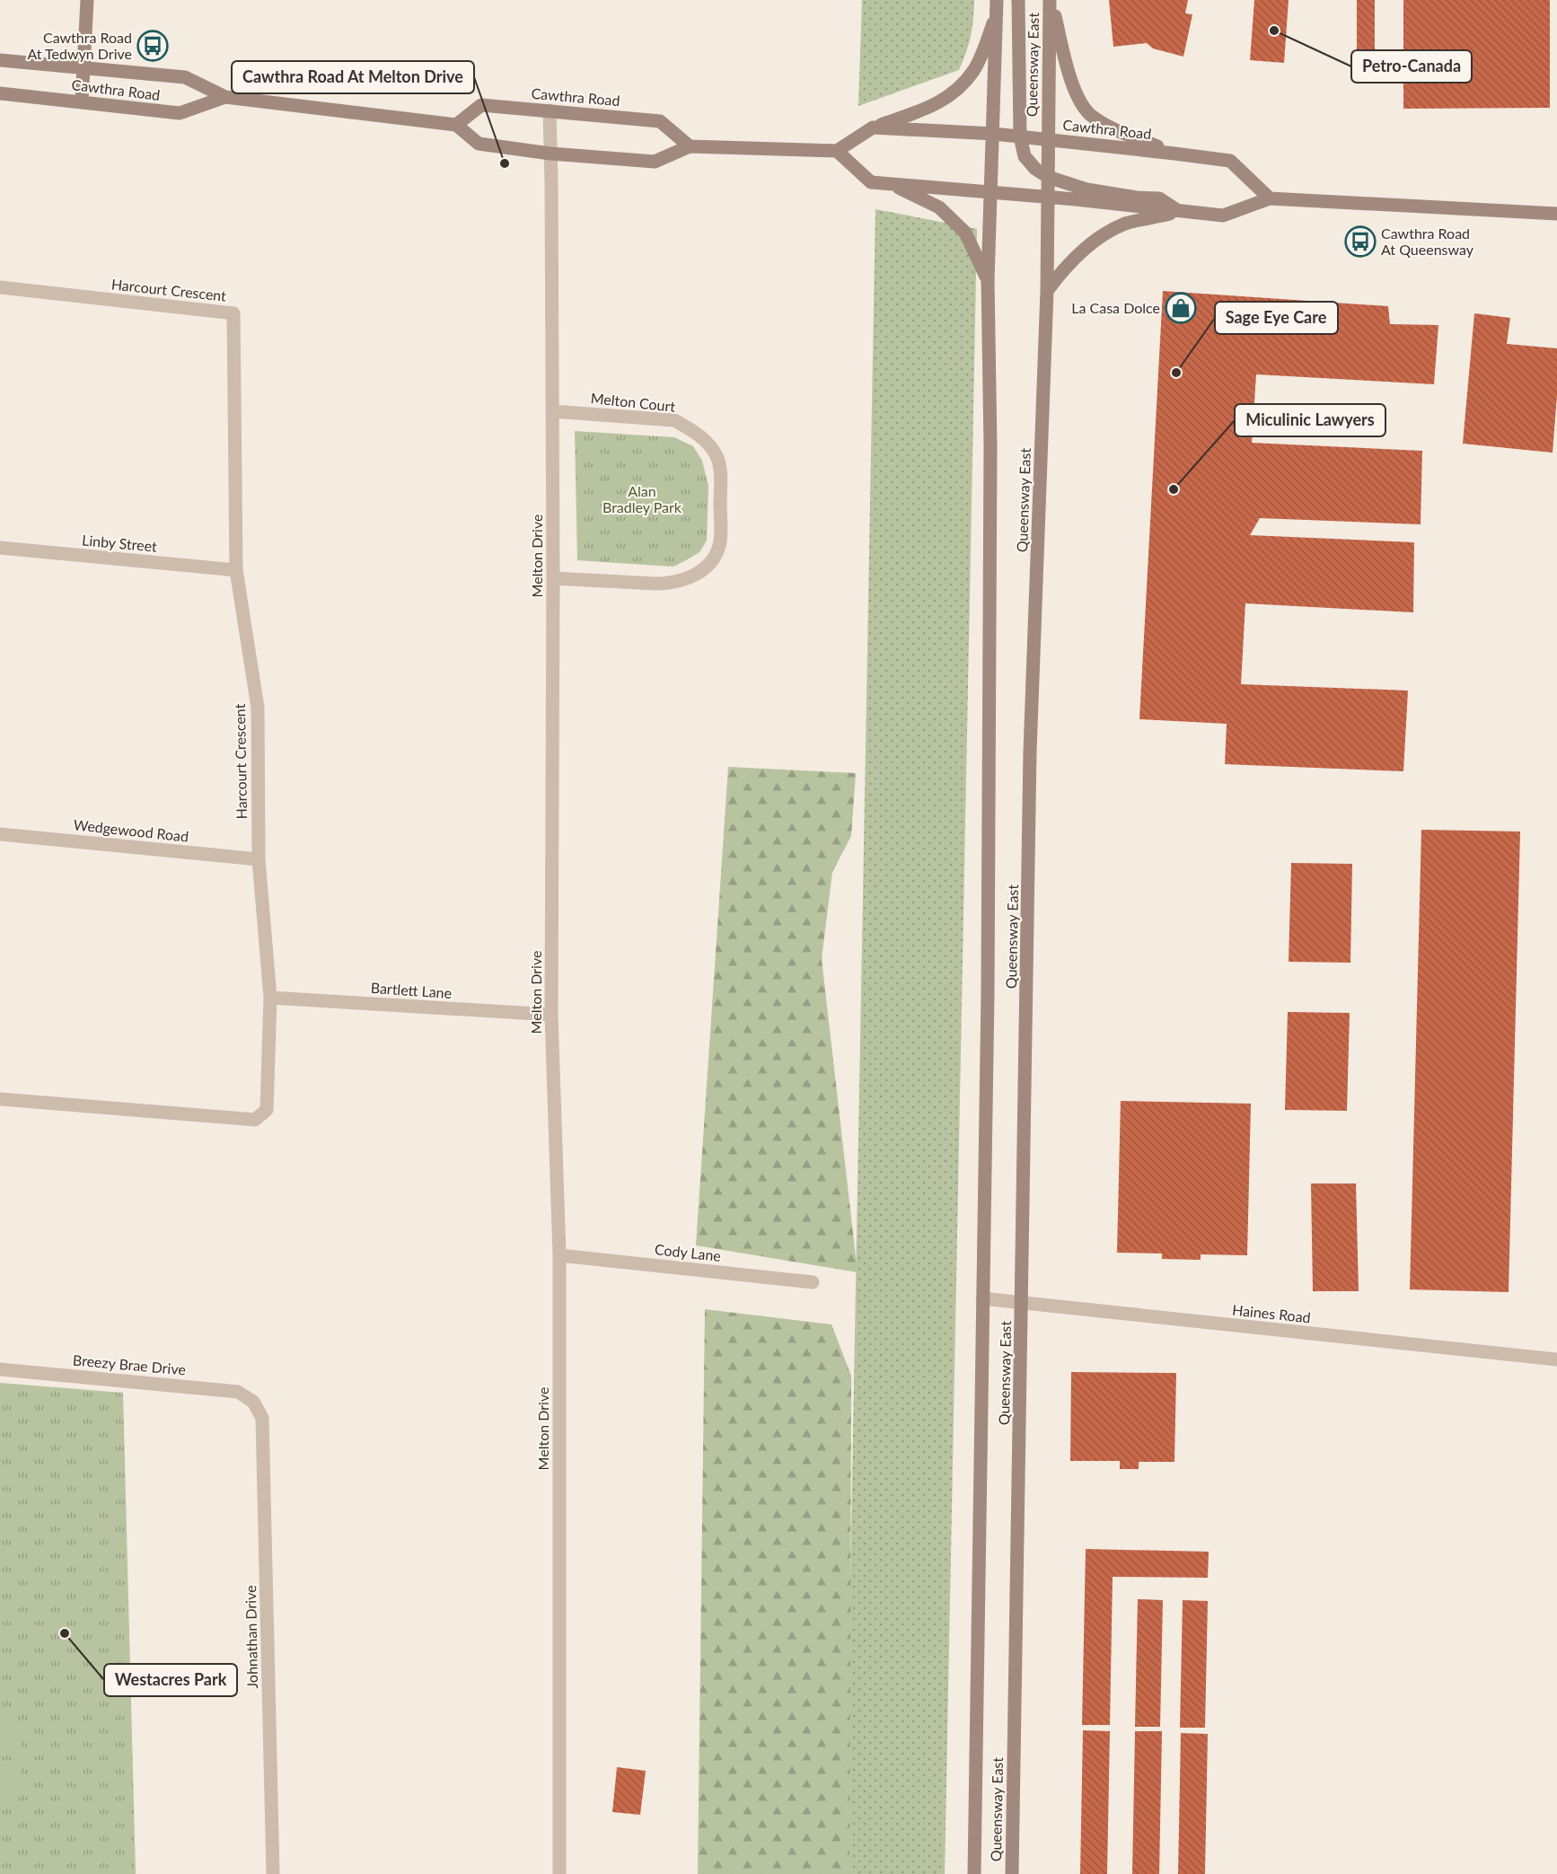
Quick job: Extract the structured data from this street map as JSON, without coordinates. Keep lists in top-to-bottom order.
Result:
{
  "streets": {
    "main road": ["Queensway East", "Cawthra Road"],
    "street": [
      "Harcourt Crescent",
      "Melton Court",
      "Linby Street",
      "Melton Drive",
      "Wedgewood Road",
      "Bartlett Lane",
      "Cody Lane",
      "Haines Road",
      "Breezy Brae Drive",
      "Johnathan Drive"
    ]
  },
  "crossings": [
    ["Queensway East", "Cawthra Road"],
    ["Queensway East", "Haines Road"],
    ["Cawthra Road", "Melton Drive"],
    ["Harcourt Crescent", "Linby Street"],
    ["Harcourt Crescent", "Wedgewood Road"],
    ["Harcourt Crescent", "Bartlett Lane"],
    ["Melton Court", "Melton Drive"],
    ["Melton Drive", "Bartlett Lane"],
    ["Melton Drive", "Cody Lane"],
    ["Breezy Brae Drive", "Johnathan Drive"]
  ],
  "parks": ["Alan Bradley Park"],
  "places": {
    "other": [
      "Petro-Canada",
      "Cawthra Road At Melton Drive",
      "Sage Eye Care",
      "Miculinic Lawyers",
      "Westacres Park"
    ],
    "bus stop": ["Cawthra Road At Tedwyn Drive", "Cawthra Road At Queensway"],
    "shop": ["La Casa Dolce"]
  }
}
